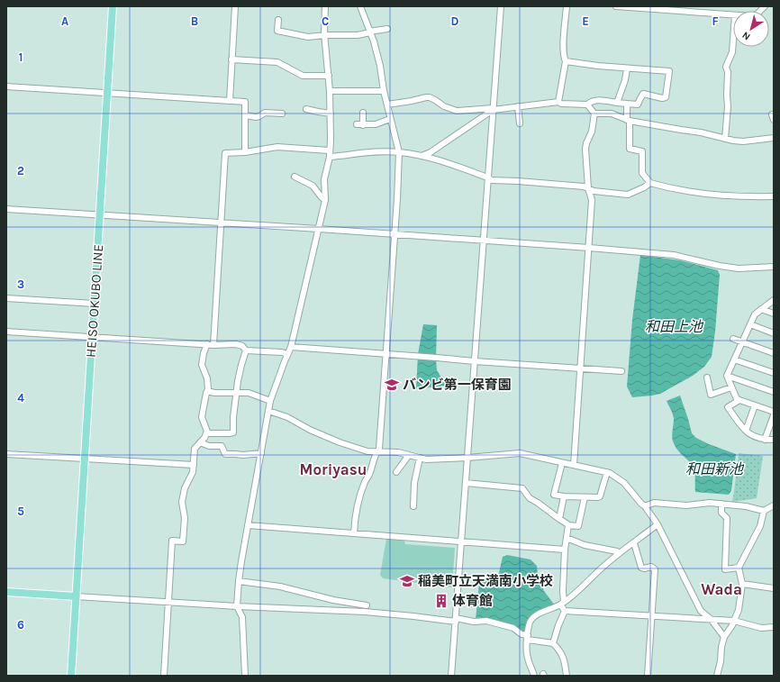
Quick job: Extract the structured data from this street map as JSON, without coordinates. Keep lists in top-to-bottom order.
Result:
{
  "streets": {
    "main road": ["HEISO OKUBO LINE"]
  },
  "districts": ["Moriyasu", "Wada"],
  "water": ["和田上池", "和田新池"],
  "places": {
    "school or university": ["バンビ第一保育園", "稲美町立天満南小学校"],
    "building": ["体育館"]
  },
  "north": "bottom left",
  "grid": {
    "columns": [
      "A",
      "B",
      "C",
      "D",
      "E",
      "F"
    ],
    "rows": [
      "1",
      "2",
      "3",
      "4",
      "5",
      "6"
    ]
  }
}
